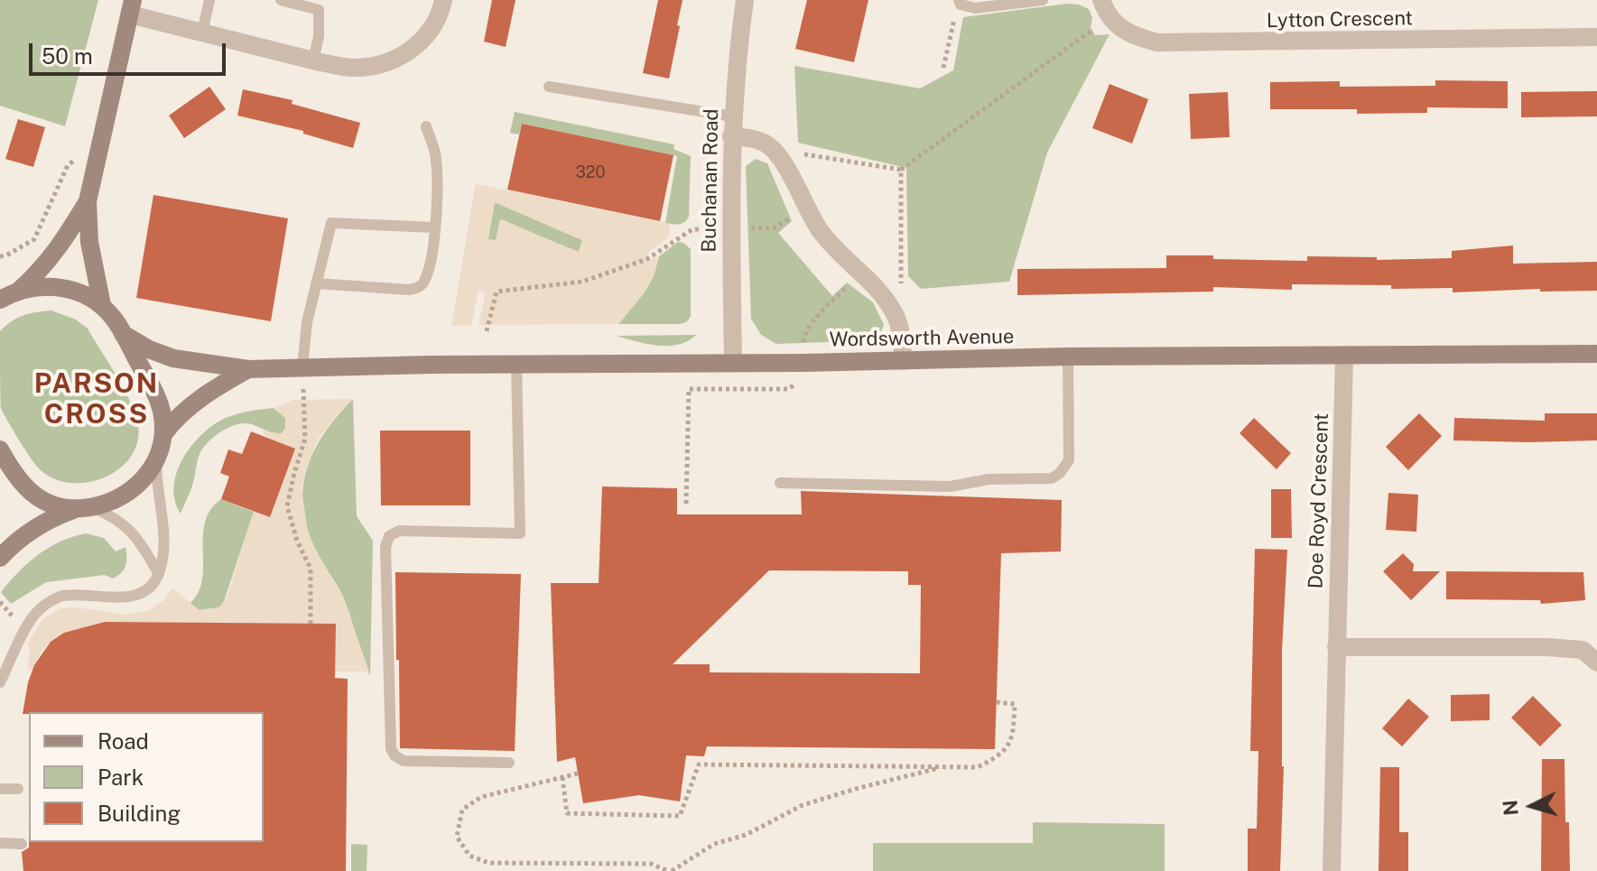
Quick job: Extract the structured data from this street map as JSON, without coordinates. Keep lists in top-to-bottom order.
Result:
{
  "streets": {
    "street": [
      "Lytton Crescent",
      "Buchanan Road",
      "Wordsworth Avenue",
      "Doe Royd Crescent"
    ]
  },
  "crossings": [
    ["Buchanan Road", "Wordsworth Avenue"],
    ["Wordsworth Avenue", "Doe Royd Crescent"]
  ],
  "districts": ["PARSON CROSS"],
  "house_numbers": ["320"],
  "legend": ["Road", "Park", "Building"],
  "scale_bar": "50 m",
  "north": "left"
}
